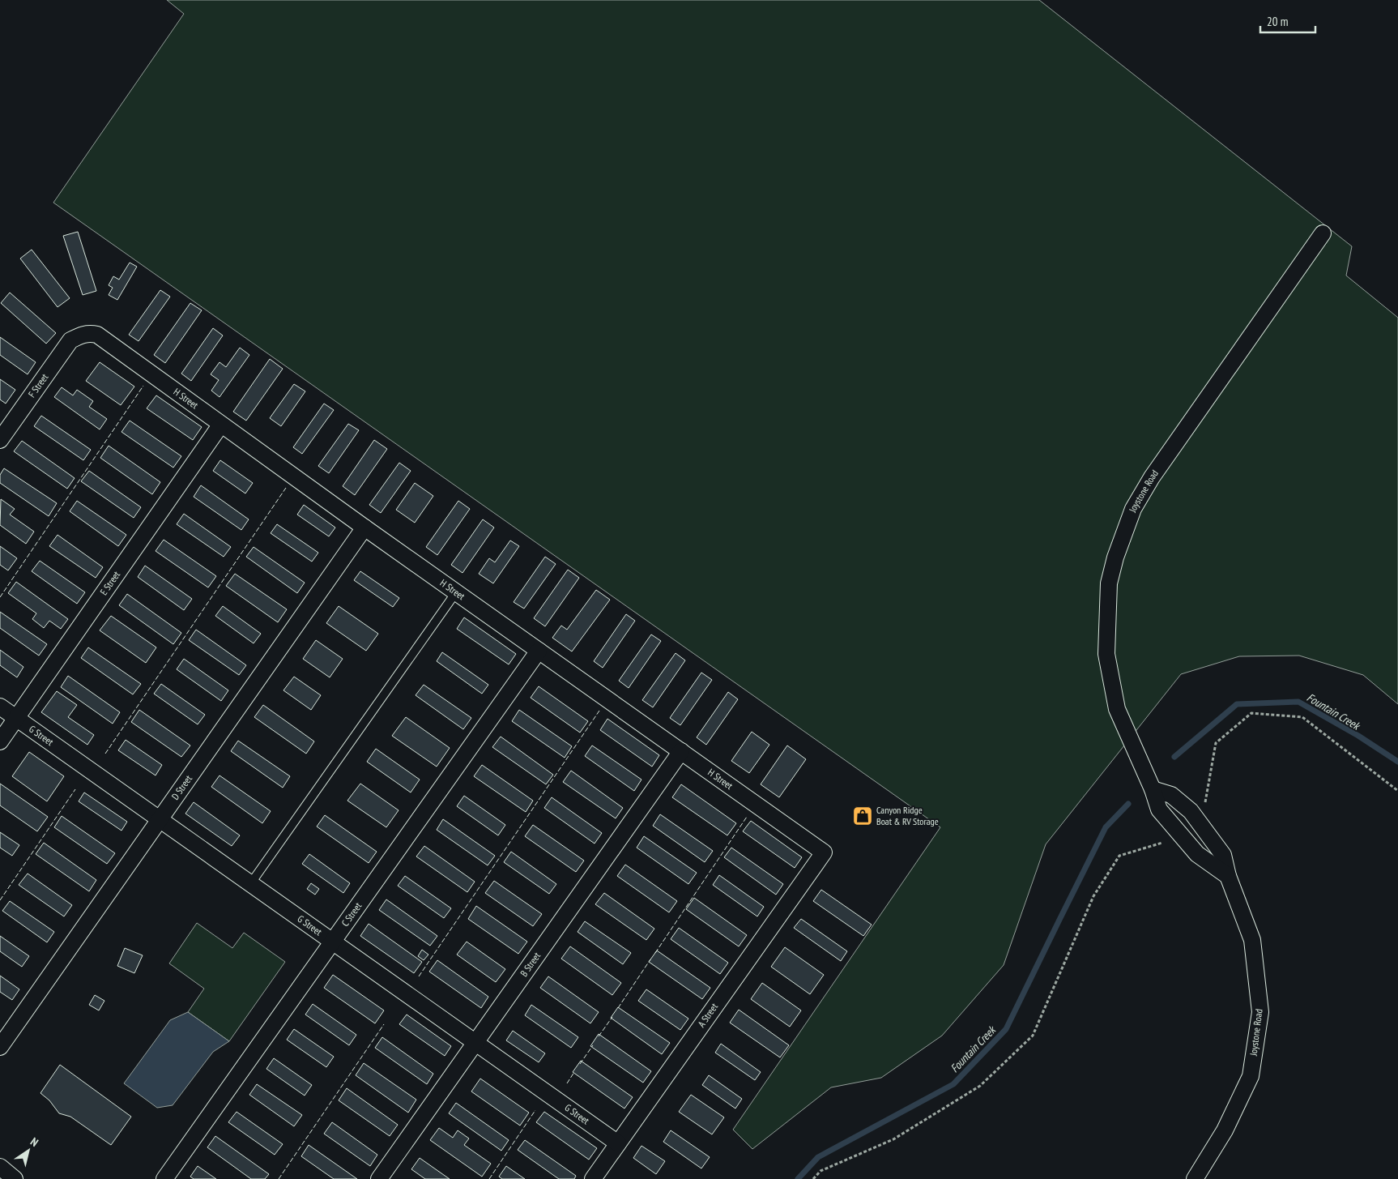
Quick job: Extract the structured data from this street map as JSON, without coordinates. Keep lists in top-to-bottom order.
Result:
{
  "streets": {
    "street": [
      "F Street",
      "H Street",
      "Joystone Road",
      "E Street",
      "G Street",
      "D Street",
      "C Street",
      "B Street",
      "A Street"
    ]
  },
  "crossings": [
    ["F Street", "H Street"],
    ["H Street", "E Street"],
    ["H Street", "D Street"],
    ["H Street", "C Street"],
    ["H Street", "B Street"],
    ["H Street", "A Street"],
    ["E Street", "G Street"],
    ["G Street", "D Street"],
    ["G Street", "C Street"],
    ["G Street", "B Street"],
    ["G Street", "A Street"]
  ],
  "water": ["Fountain Creek"],
  "places": {
    "shop": ["Canyon Ridge Boat & RV Storage"]
  },
  "scale_bar": "20 m",
  "north": "top right"
}
